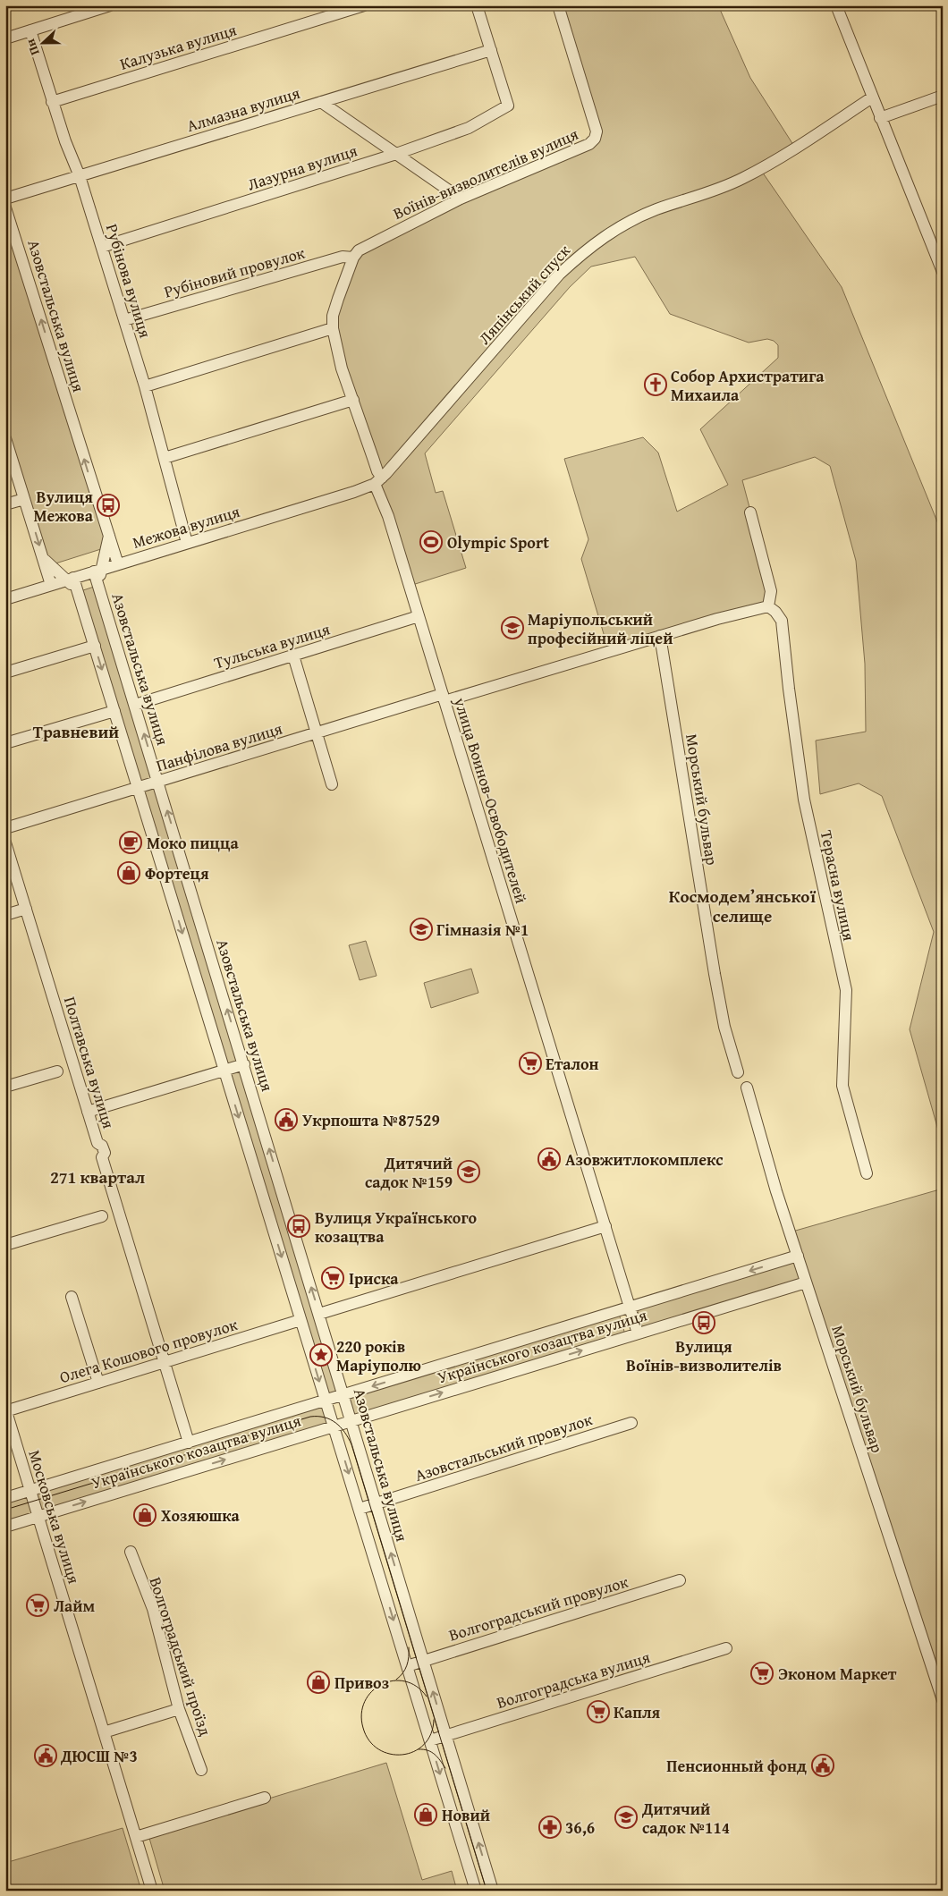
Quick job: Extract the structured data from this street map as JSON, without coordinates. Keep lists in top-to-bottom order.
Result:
{
  "streets": {
    "street": [
      "Калузька вулиця",
      "Алмазна вулиця",
      "Лазурна вулиця",
      "Воїнів-визволителів вулиця",
      "Рубіновий провулок",
      "Рубінова вулиця",
      "Ляпінський спуск",
      "Азовстальська вулиця",
      "Межова вулиця",
      "Тульська вулиця",
      "Панфілова вулиця",
      "Морський бульвар",
      "улица Воинов-Освободителей",
      "Терасна вулиця",
      "Полтавська вулиця",
      "Українського козацтва вулиця",
      "Олега Кошового провулок",
      "Азовстальський провулок",
      "Московська вулиця",
      "Волгоградський провулок",
      "Волгоградський проїзд",
      "Волгоградська вулиця"
    ]
  },
  "crossings": [
    ["Калузька вулиця", "Рубінова вулиця"],
    ["Алмазна вулиця", "Лазурна вулиця"],
    ["Алмазна вулиця", "Рубінова вулиця"],
    ["Лазурна вулиця", "Рубінова вулиця"],
    ["Воїнів-визволителів вулиця", "Рубіновий провулок"],
    ["Рубіновий провулок", "Рубінова вулиця"],
    ["Рубінова вулиця", "Межова вулиця"],
    ["Ляпінський спуск", "Межова вулиця"],
    ["Ляпінський спуск", "улица Воинов-Освободителей"],
    ["Азовстальська вулиця", "Межова вулиця"],
    ["Азовстальська вулиця", "Тульська вулиця"],
    ["Азовстальська вулиця", "Панфілова вулиця"],
    ["Азовстальська вулиця", "Українського козацтва вулиця"],
    ["Азовстальська вулиця", "Олега Кошового провулок"],
    ["Азовстальська вулиця", "Азовстальський провулок"],
    ["Азовстальська вулиця", "Волгоградський провулок"],
    ["Азовстальська вулиця", "Волгоградська вулиця"],
    ["Межова вулиця", "улица Воинов-Освободителей"],
    ["Тульська вулиця", "улица Воинов-Освободителей"],
    ["Панфілова вулиця", "улица Воинов-Освободителей"],
    ["Морський бульвар", "Українського козацтва вулиця"],
    ["улица Воинов-Освободителей", "Українського козацтва вулиця"],
    ["Полтавська вулиця", "Українського козацтва вулиця"],
    ["Полтавська вулиця", "Олега Кошового провулок"],
    ["Українського козацтва вулиця", "Московська вулиця"],
    ["Олега Кошового провулок", "Московська вулиця"]
  ],
  "districts": ["Травневий", "Космодем’янської селище", "271 квартал"],
  "places": {
    "church": ["Собор Архистратига Михаила"],
    "bus stop": ["Вулиця Межова", "Вулиця Українського козацтва", "Вулиця Воїнів-визволителів"],
    "sports": ["Olympic Sport"],
    "school or university": [
      "Маріупольський професійний ліцей",
      "Гімназія №1",
      "Дитячий садок №159",
      "Дитячий садок №114"
    ],
    "cafe": ["Моко пицца"],
    "shop": [
      "Фортеця",
      "Хозяюшка",
      "Привоз",
      "Новий"
    ],
    "supermarket": [
      "Еталон",
      "Іриска",
      "Лайм",
      "Эконом Маркет",
      "Капля"
    ],
    "public building": [
      "Укрпошта №87529",
      "Азовжитлокомплекс",
      "ДЮСШ №3",
      "Пенсионный фонд"
    ],
    "place": ["220 років Маріуполю"],
    "pharmacy": ["36,6"]
  },
  "north": "left"
}
